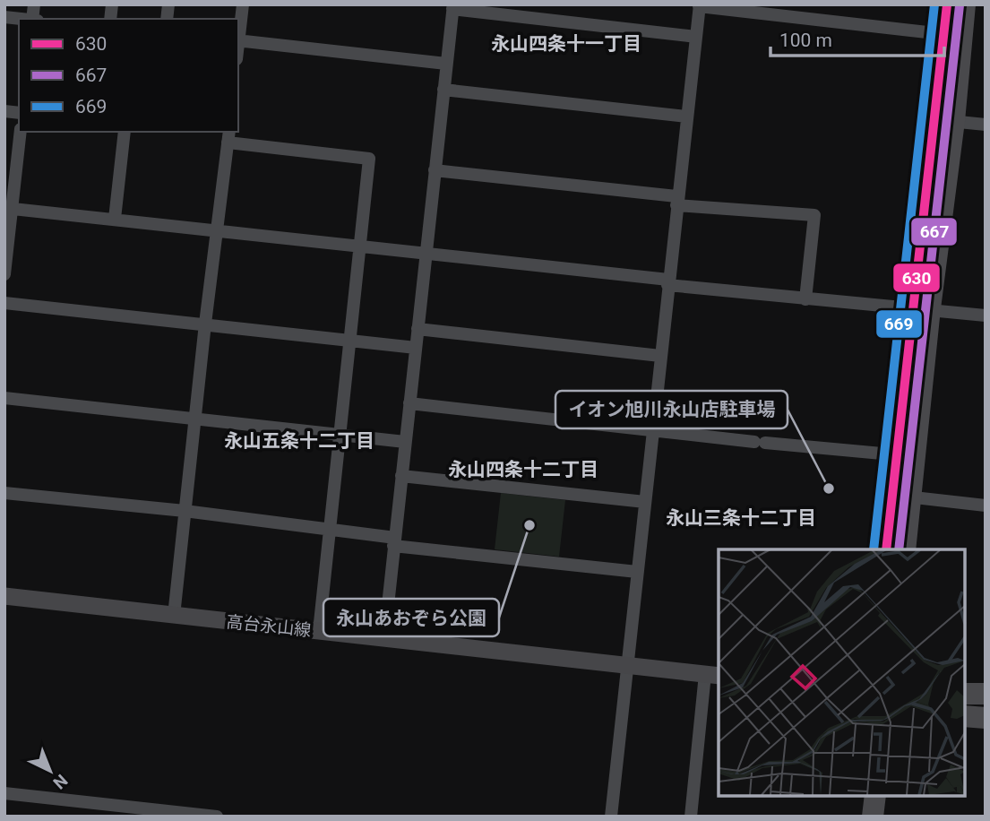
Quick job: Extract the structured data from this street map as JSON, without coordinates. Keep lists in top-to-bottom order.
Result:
{
  "streets": {
    "street": ["高台永山線"]
  },
  "districts": [
    "永山四条十一丁目",
    "永山五条十二丁目",
    "永山四条十二丁目",
    "永山三条十二丁目"
  ],
  "places": ["イオン旭川永山店駐車場", "永山あおぞら公園"],
  "lines": ["transit line 630", "transit line 669", "transit line 667"],
  "legend": ["630", "667", "669"],
  "scale_bar": "100 m",
  "north": "bottom right"
}
